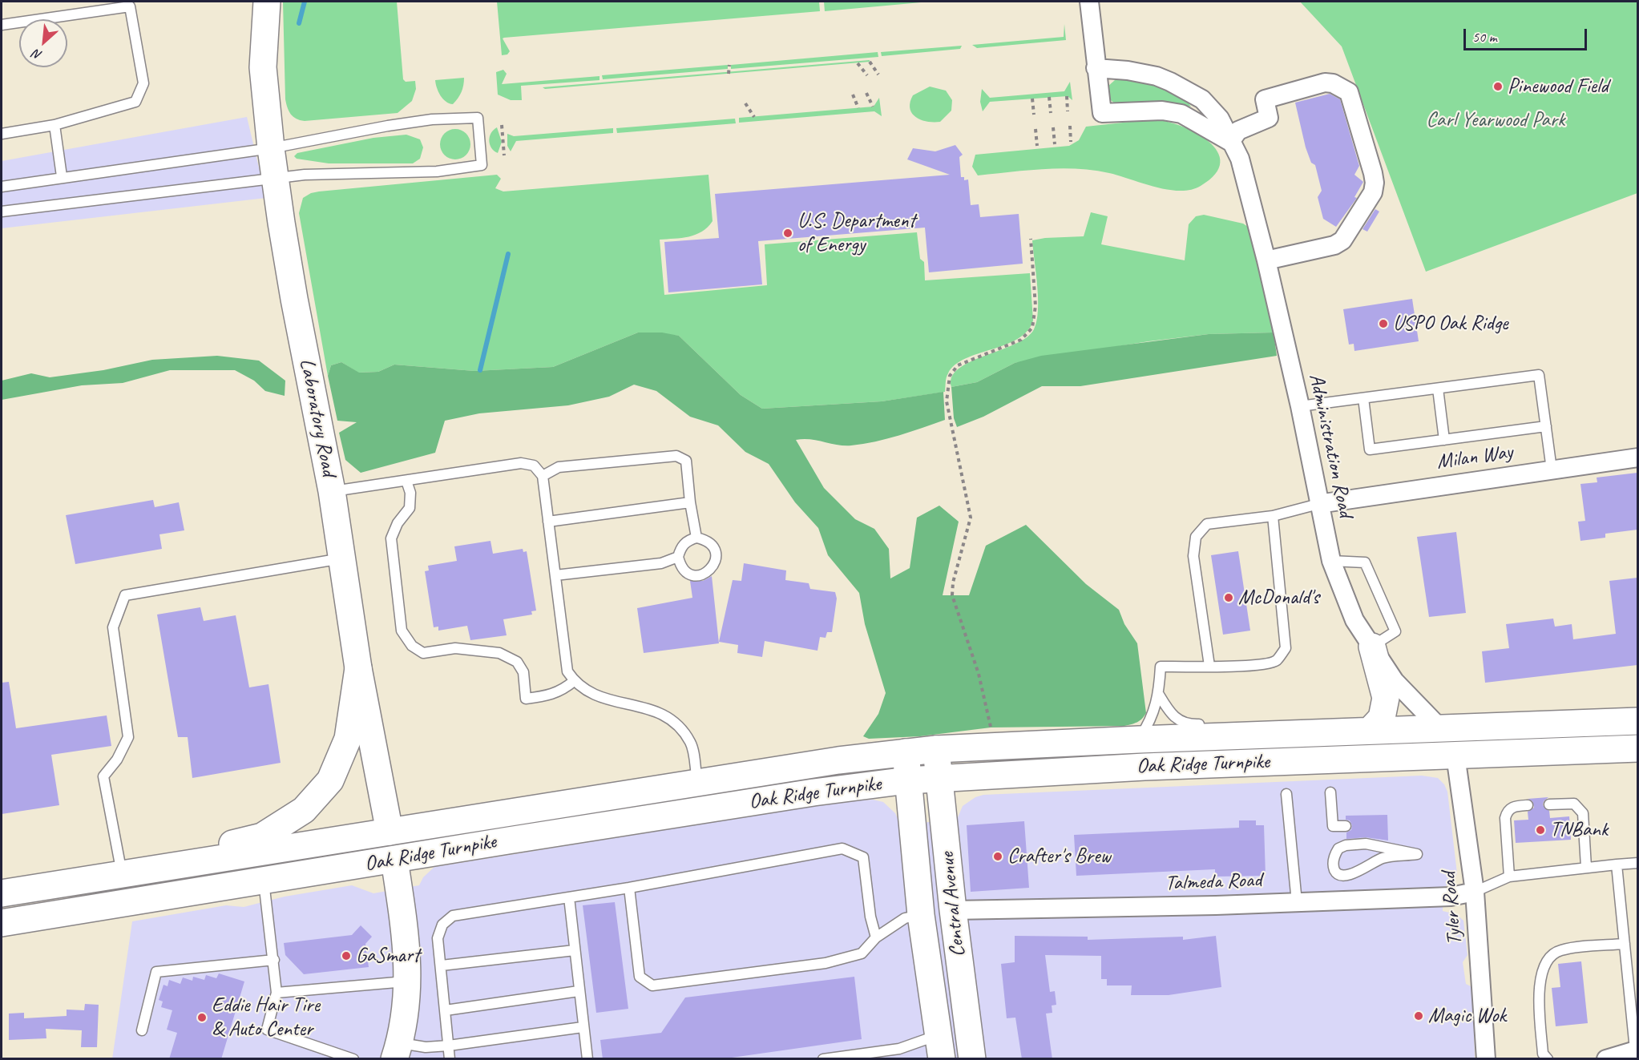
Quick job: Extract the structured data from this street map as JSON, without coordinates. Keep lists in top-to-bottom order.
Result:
{
  "streets": {
    "main road": ["Laboratory Road", "Oak Ridge Turnpike", "Central Avenue"],
    "street": [
      "Administration Road",
      "Milan Way",
      "Talmeda Road",
      "Tyler Road"
    ]
  },
  "crossings": [
    ["Laboratory Road", "Oak Ridge Turnpike"],
    ["Administration Road", "Milan Way"],
    ["Administration Road", "Oak Ridge Turnpike"],
    ["Oak Ridge Turnpike", "Central Avenue"],
    ["Oak Ridge Turnpike", "Tyler Road"],
    ["Talmeda Road", "Central Avenue"],
    ["Talmeda Road", "Tyler Road"]
  ],
  "parks": ["Carl Yearwood Park"],
  "places": [
    "Pinewood Field",
    "U.S. Department of Energy",
    "USPO Oak Ridge",
    "McDonald's",
    "TNBank",
    "Crafter's Brew",
    "GaSmart",
    "Magic Wok",
    "Eddie Hair Tire & Auto Center"
  ],
  "scale_bar": "50 m",
  "north": "bottom left"
}
